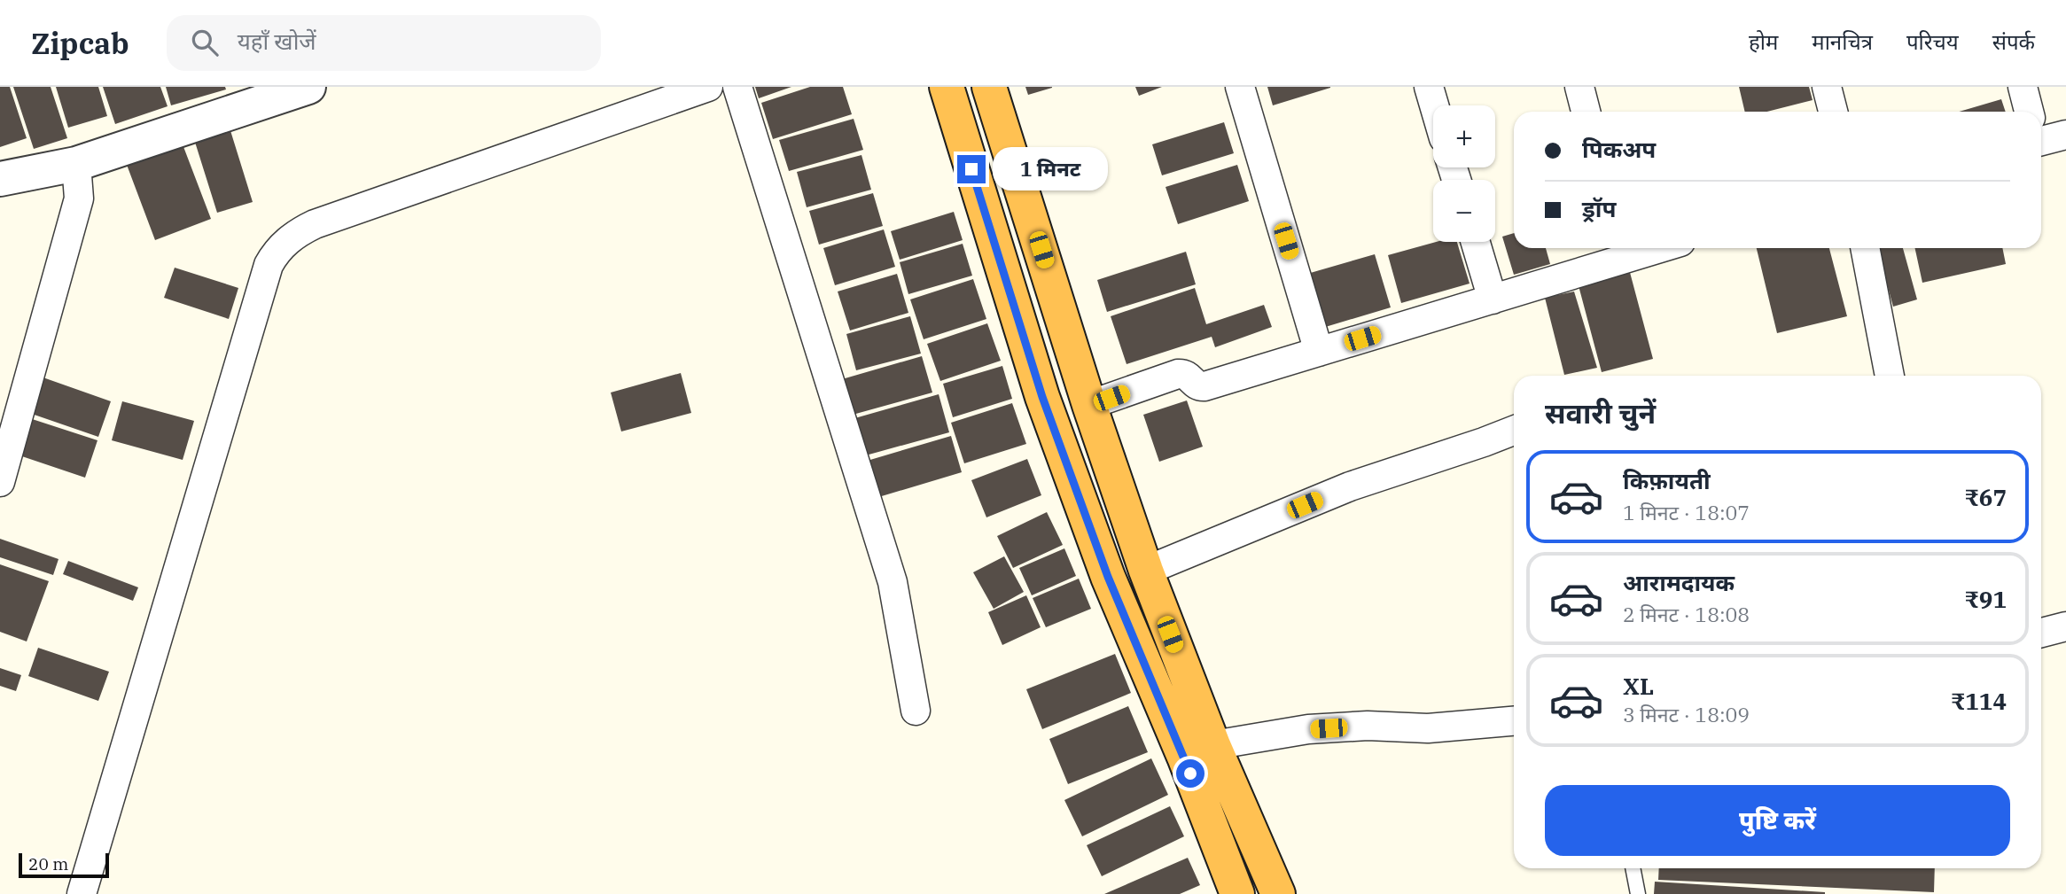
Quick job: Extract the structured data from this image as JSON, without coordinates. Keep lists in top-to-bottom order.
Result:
{
  "scale_bar": "20 m",
  "page": {
    "header": "Zipcab",
    "search": "यहाँ खोजें",
    "nav": [
      "होम",
      "मानचित्र",
      "परिचय",
      "संपर्क"
    ],
    "map_buttons": ["+", "−"],
    "banner": ["पिकअप", "ड्रॉप"],
    "bubble": "1 मिनट",
    "heading": "सवारी चुनें",
    "list": [
      {
        "name": "किफ़ायती",
        "note": "1 मिनट · 18:07",
        "value": "₹67"
      },
      {
        "name": "आरामदायक",
        "note": "2 मिनट · 18:08",
        "value": "₹91"
      },
      {
        "name": "XL",
        "note": "3 मिनट · 18:09",
        "value": "₹114"
      }
    ],
    "buttons": "पुष्टि करें",
    "scale": "20 m"
  }
}
